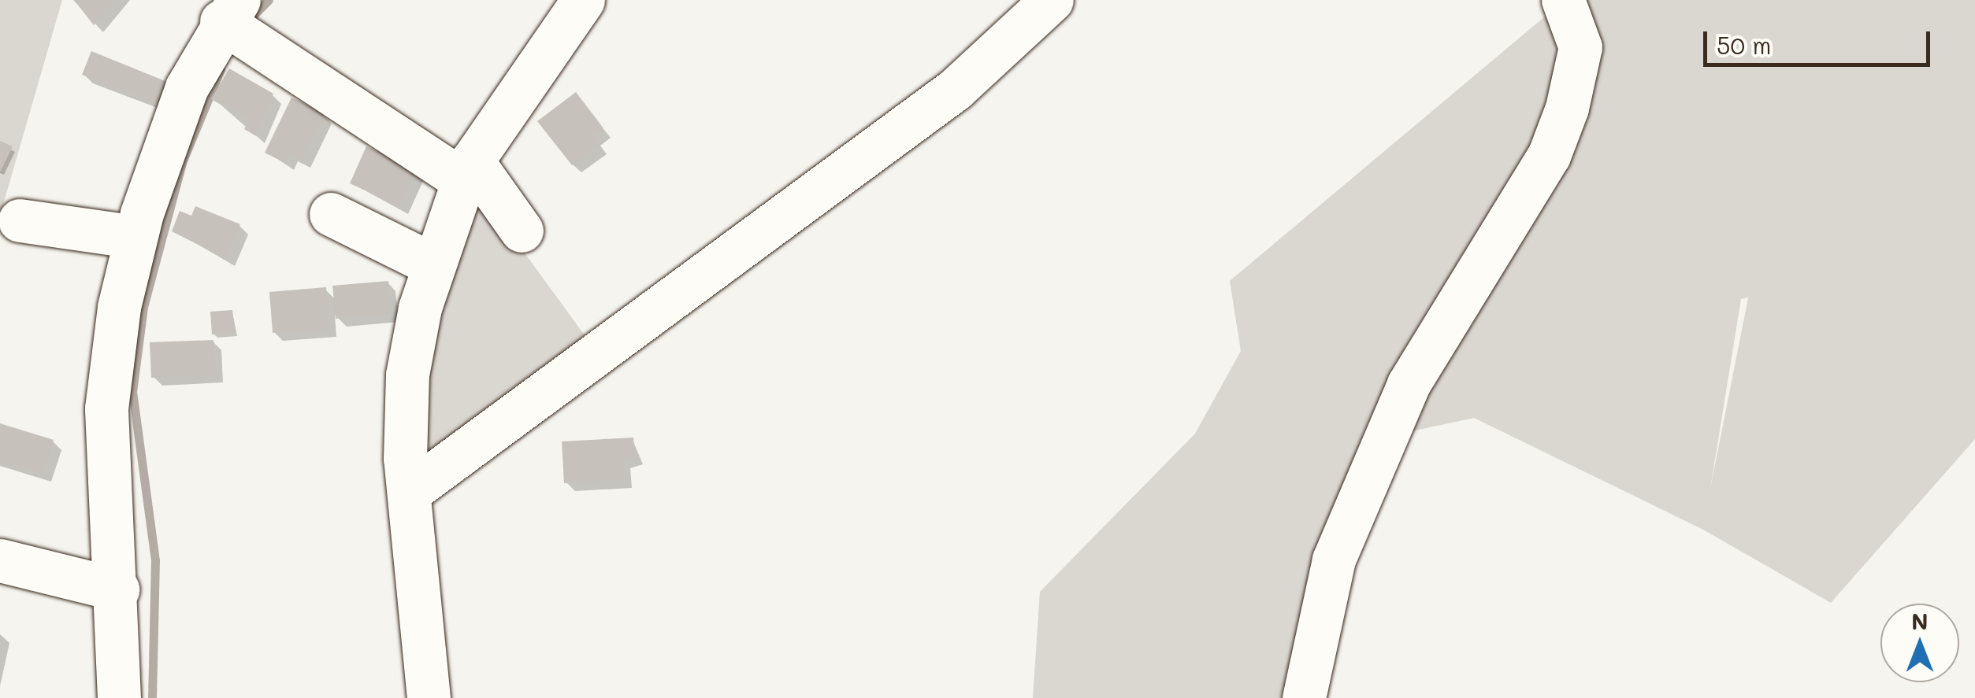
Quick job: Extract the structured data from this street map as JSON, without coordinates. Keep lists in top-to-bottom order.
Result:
{
  "scale_bar": "50 m",
  "north": "top"
}
